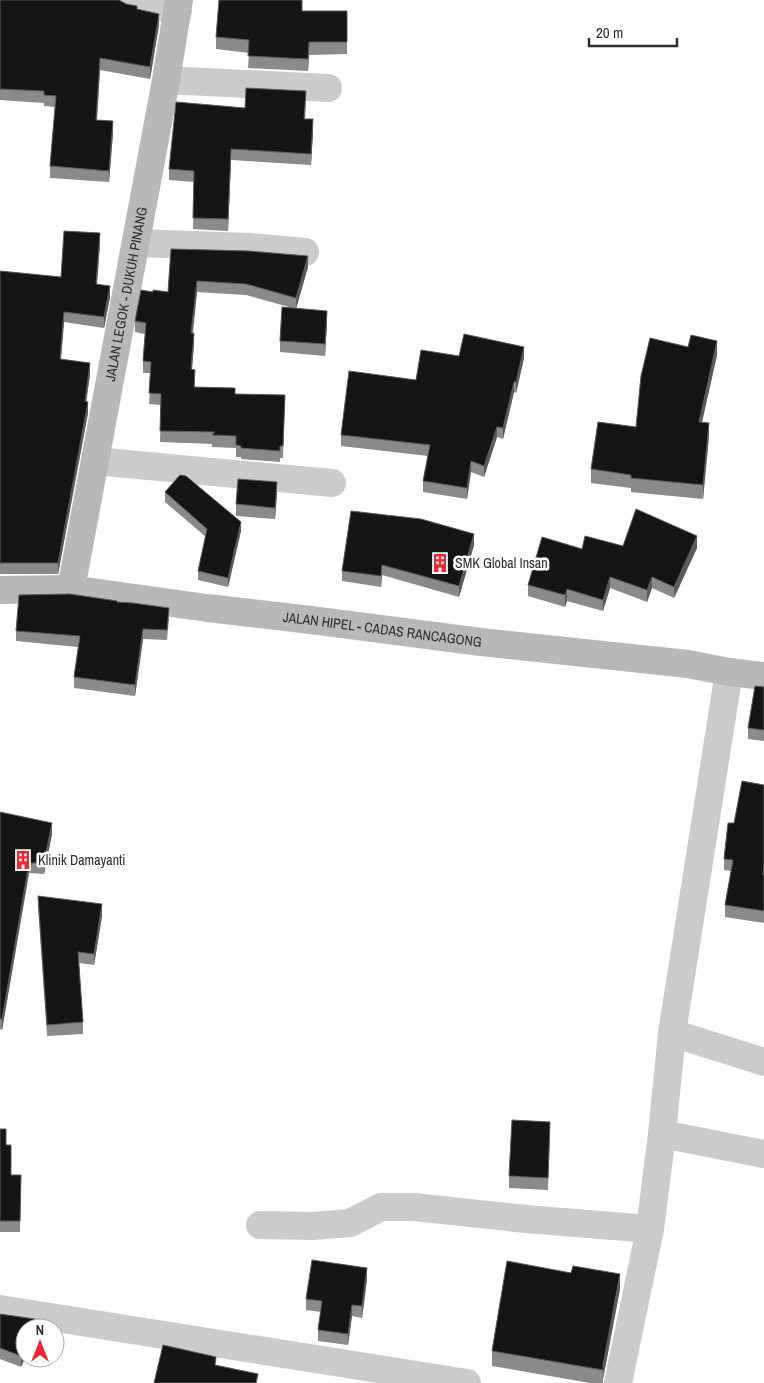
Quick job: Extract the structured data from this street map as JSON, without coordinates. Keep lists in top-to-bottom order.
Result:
{
  "streets": {
    "street": ["JALAN LEGOK - DUKUH PINANG", "JALAN HIPEL - CADAS RANCAGONG"]
  },
  "crossings": [
    ["JALAN LEGOK - DUKUH PINANG", "JALAN HIPEL - CADAS RANCAGONG"]
  ],
  "places": {
    "building": ["SMK Global Insan", "Klinik Damayanti"]
  },
  "scale_bar": "20 m",
  "north": "top"
}
